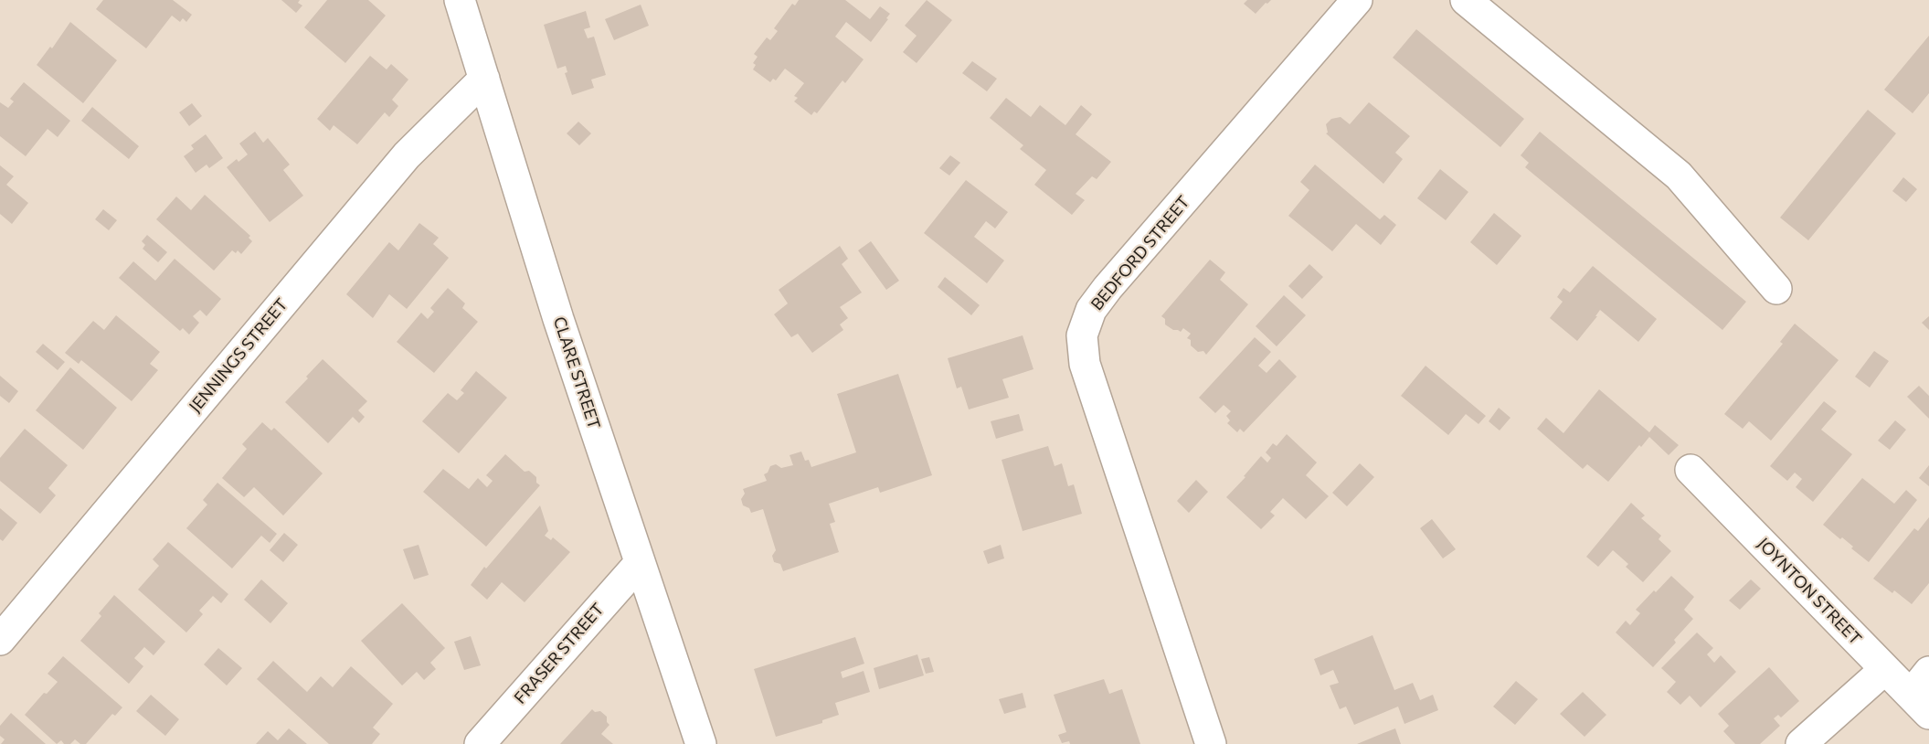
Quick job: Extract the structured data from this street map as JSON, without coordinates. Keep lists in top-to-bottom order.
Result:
{
  "streets": {
    "street": [
      "BEDFORD STREET",
      "JENNINGS STREET",
      "CLARE STREET",
      "JOYNTON STREET",
      "FRASER STREET"
    ]
  },
  "crossings": [
    ["JENNINGS STREET", "CLARE STREET"],
    ["CLARE STREET", "FRASER STREET"]
  ]
}
